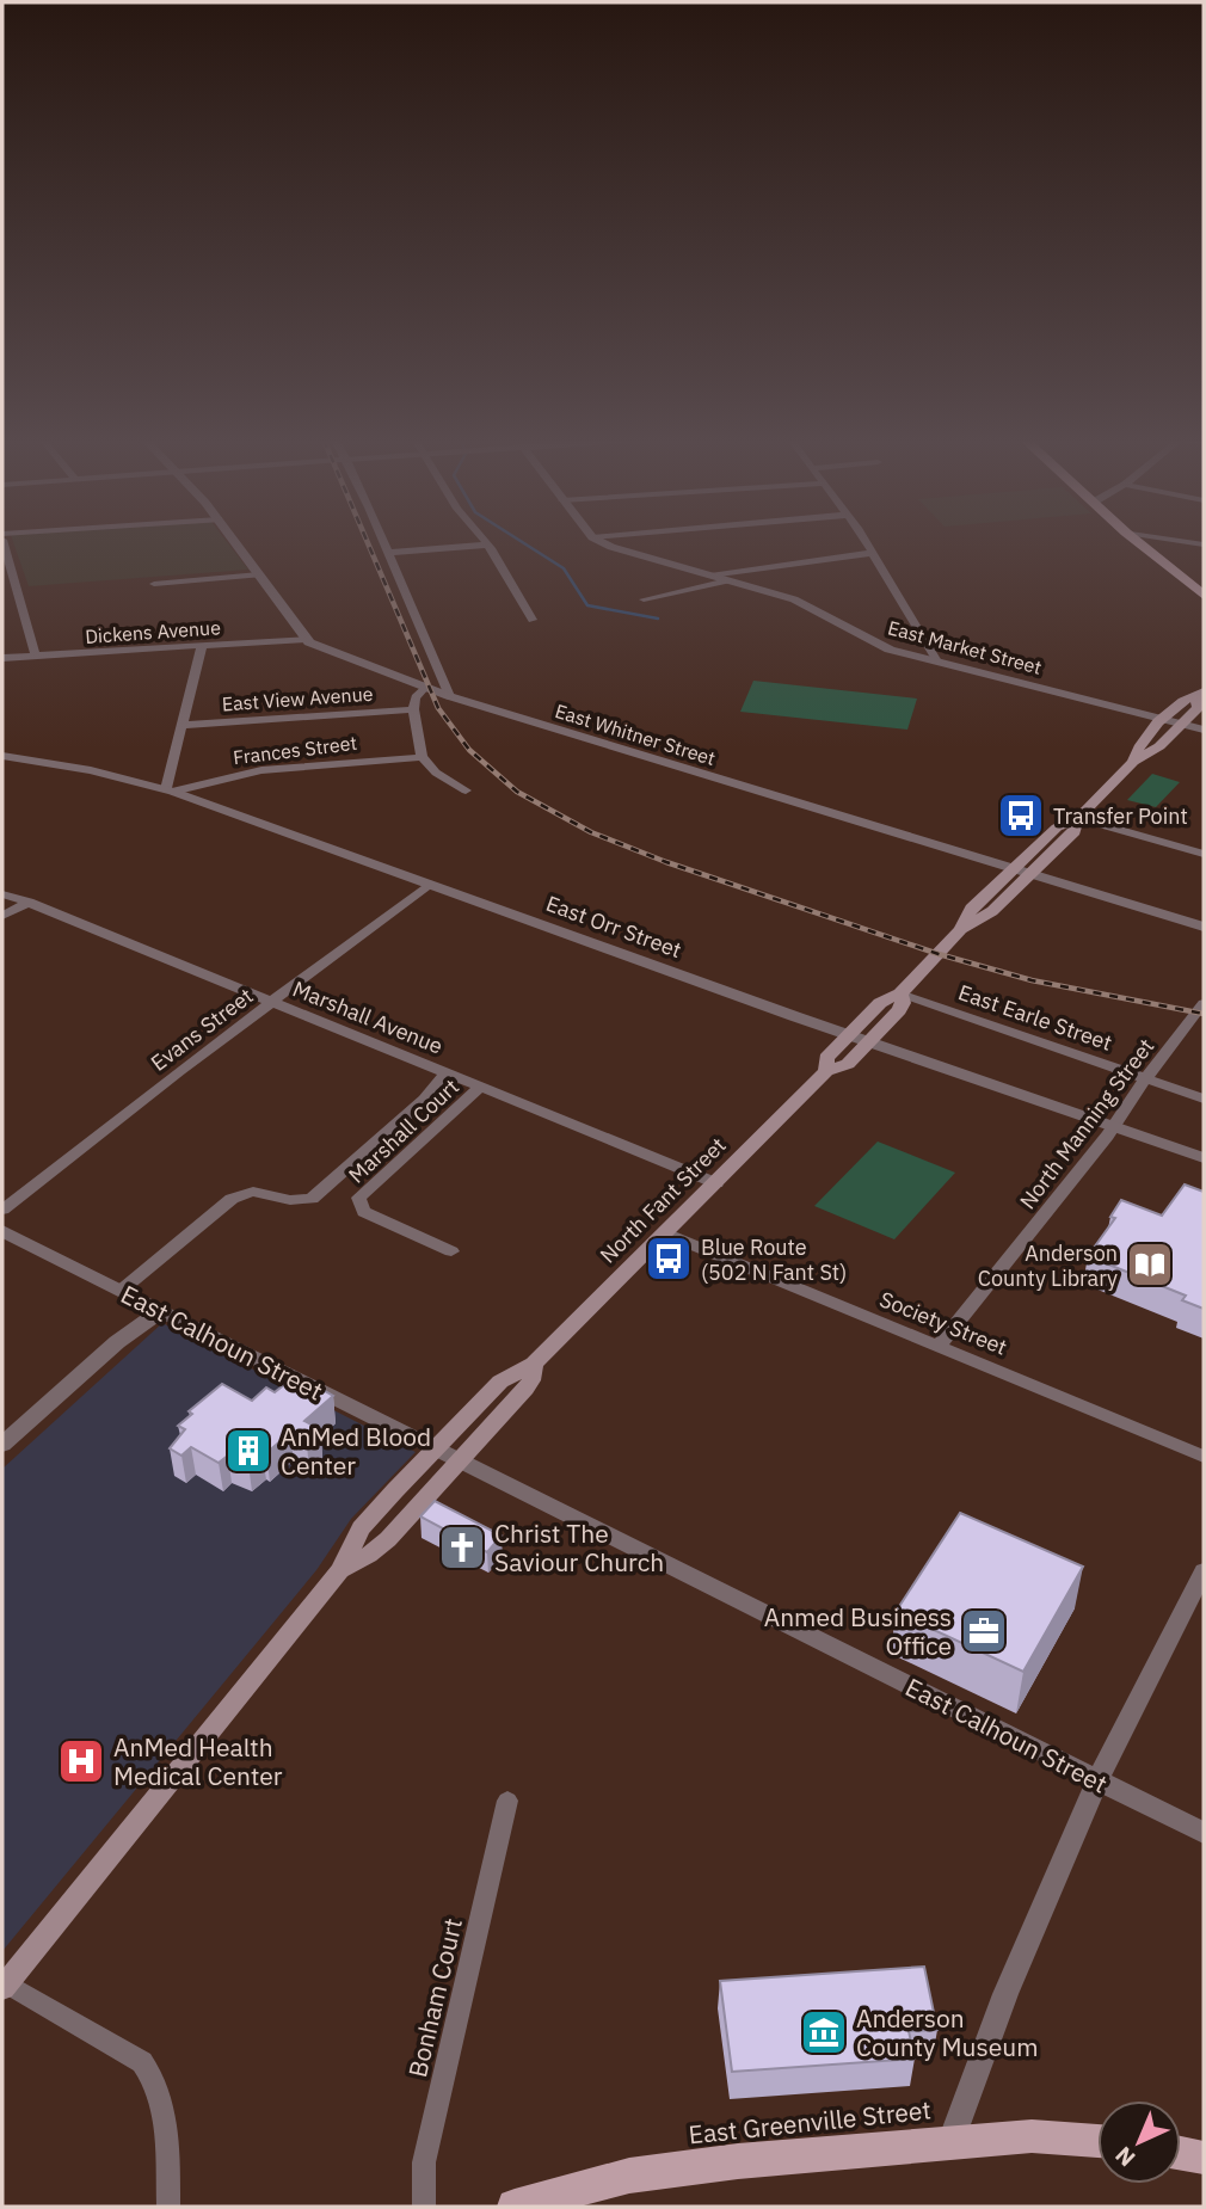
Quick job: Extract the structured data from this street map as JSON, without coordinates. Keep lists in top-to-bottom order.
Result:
{
  "streets": {
    "main road": ["North Fant Street", "East Greenville Street"],
    "street": [
      "Dickens Avenue",
      "East Market Street",
      "East View Avenue",
      "East Whitner Street",
      "Frances Street",
      "East Orr Street",
      "Marshall Avenue",
      "East Earle Street",
      "Evans Street",
      "North Manning Street",
      "Marshall Court",
      "Society Street",
      "East Calhoun Street",
      "Bonham Court"
    ]
  },
  "crossings": [
    ["Dickens Avenue", "East Whitner Street"],
    ["East Whitner Street", "North Fant Street"],
    ["Frances Street", "East Orr Street"],
    ["East Orr Street", "Evans Street"],
    ["East Orr Street", "North Manning Street"],
    ["East Orr Street", "North Fant Street"],
    ["Marshall Avenue", "Evans Street"],
    ["Marshall Avenue", "Marshall Court"],
    ["Marshall Avenue", "North Fant Street"],
    ["East Earle Street", "North Manning Street"],
    ["East Earle Street", "North Fant Street"],
    ["North Manning Street", "Society Street"],
    ["North Fant Street", "Society Street"],
    ["North Fant Street", "East Calhoun Street"]
  ],
  "places": {
    "bus stop": ["Transfer Point", "Blue Route (502 N Fant St)"],
    "library": ["Anderson County Library"],
    "building": ["AnMed Blood Center"],
    "church": ["Christ The Saviour Church"],
    "office": ["Anmed Business Office"],
    "hospital": ["AnMed Health Medical Center"],
    "museum": ["Anderson County Museum"]
  },
  "north": "bottom left"
}
